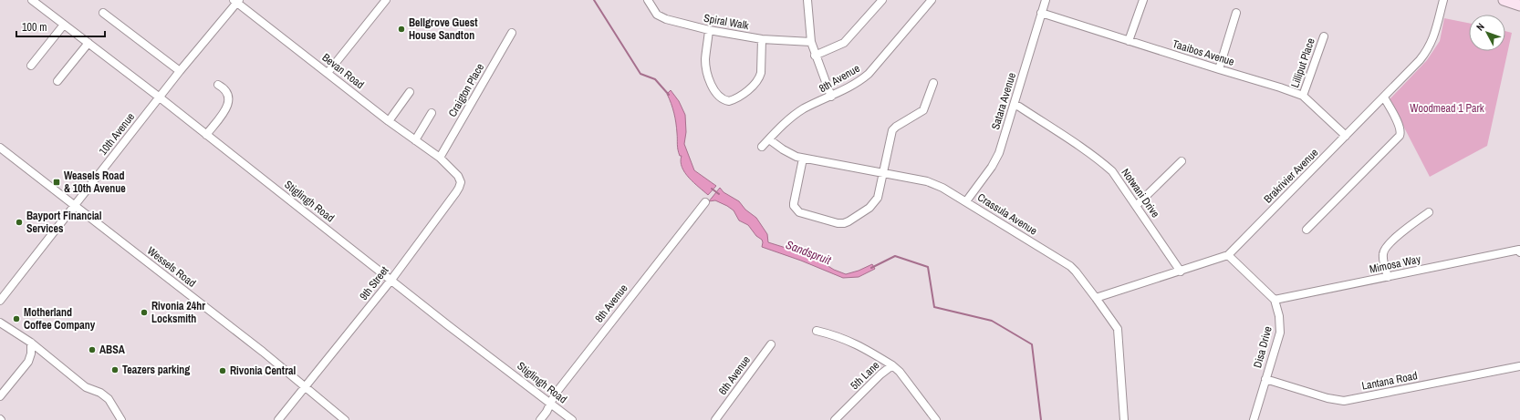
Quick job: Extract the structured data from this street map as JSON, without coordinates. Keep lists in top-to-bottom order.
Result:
{
  "streets": {
    "street": [
      "Spiral Walk",
      "Taaibos Avenue",
      "Lilliput Place",
      "Bevan Road",
      "8th Avenue",
      "Craigton Place",
      "Satara Avenue",
      "10th Avenue",
      "Brakrivier Avenue",
      "Notwani Drive",
      "Stiglingh Road",
      "Crassula Avenue",
      "Mimosa Way",
      "Wessels Road",
      "9th Street",
      "Disa Drive",
      "6th Avenue",
      "5th Lane",
      "Lantana Road"
    ]
  },
  "crossings": [
    ["Taaibos Avenue", "Lilliput Place"],
    ["Taaibos Avenue", "Satara Avenue"],
    ["Taaibos Avenue", "Brakrivier Avenue"],
    ["Bevan Road", "Craigton Place"],
    ["Bevan Road", "10th Avenue"],
    ["Bevan Road", "9th Street"],
    ["8th Avenue", "Stiglingh Road"],
    ["8th Avenue", "Crassula Avenue"],
    ["Craigton Place", "9th Street"],
    ["Satara Avenue", "Notwani Drive"],
    ["Satara Avenue", "Crassula Avenue"],
    ["10th Avenue", "Stiglingh Road"],
    ["10th Avenue", "Wessels Road"],
    ["Brakrivier Avenue", "Notwani Drive"],
    ["Brakrivier Avenue", "Crassula Avenue"],
    ["Stiglingh Road", "9th Street"],
    ["Mimosa Way", "Disa Drive"],
    ["Wessels Road", "9th Street"],
    ["Disa Drive", "Lantana Road"]
  ],
  "water": ["Sandspruit"],
  "parks": ["Woodmead 1 Park"],
  "places": {
    "other": [
      "Bellgrove Guest House Sandton",
      "Bayport Financial Services",
      "Rivonia 24hr Locksmith",
      "Motherland Coffee Company",
      "ABSA",
      "Teazers parking",
      "Rivonia Central"
    ],
    "transit": ["Weasels Road & 10th Avenue"]
  },
  "scale_bar": "100 m",
  "north": "top left"
}
